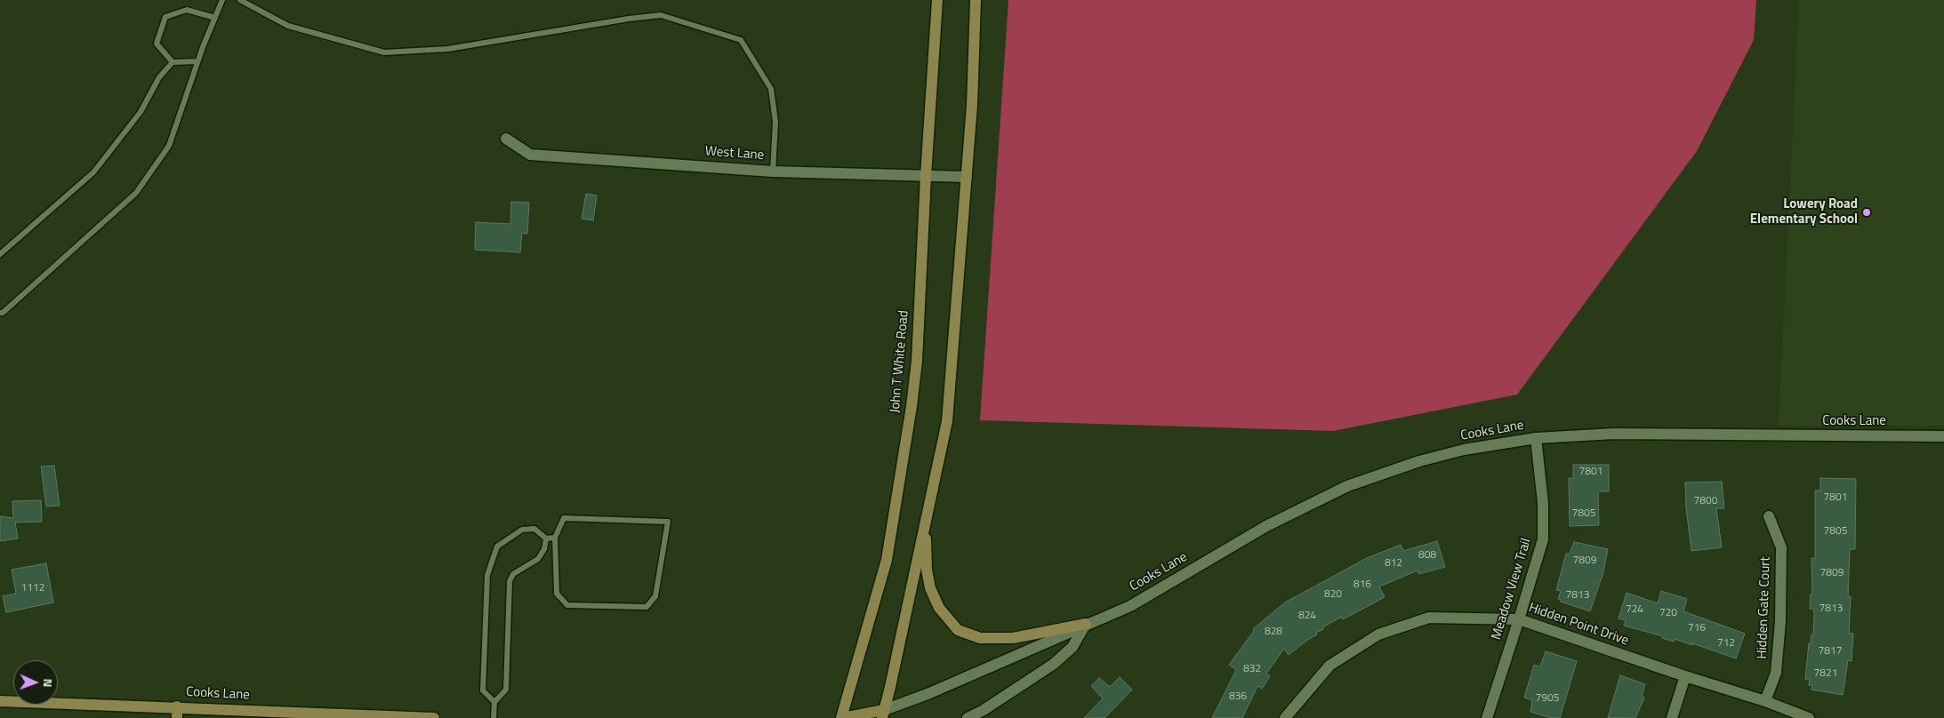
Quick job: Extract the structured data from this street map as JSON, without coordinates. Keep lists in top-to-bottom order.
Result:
{
  "streets": {
    "main road": ["John T White Road", "Cooks Lane"],
    "street": [
      "West Lane",
      "Meadow View Trail",
      "Hidden Gate Court",
      "Hidden Point Drive"
    ]
  },
  "crossings": [
    ["West Lane", "John T White Road"],
    ["John T White Road", "Cooks Lane"],
    ["Cooks Lane", "Meadow View Trail"],
    ["Meadow View Trail", "Hidden Point Drive"],
    ["Hidden Gate Court", "Hidden Point Drive"]
  ],
  "places": ["Lowery Road Elementary School"],
  "house_numbers": [
    "7801",
    "7801",
    "7800",
    "7805",
    "7805",
    "808",
    "7809",
    "812",
    "7809",
    "816",
    "1112",
    "820",
    "7813",
    "7813",
    "724",
    "720",
    "824",
    "716",
    "828",
    "712",
    "7817",
    "832",
    "7821",
    "836",
    "7905"
  ],
  "north": "right"
}
